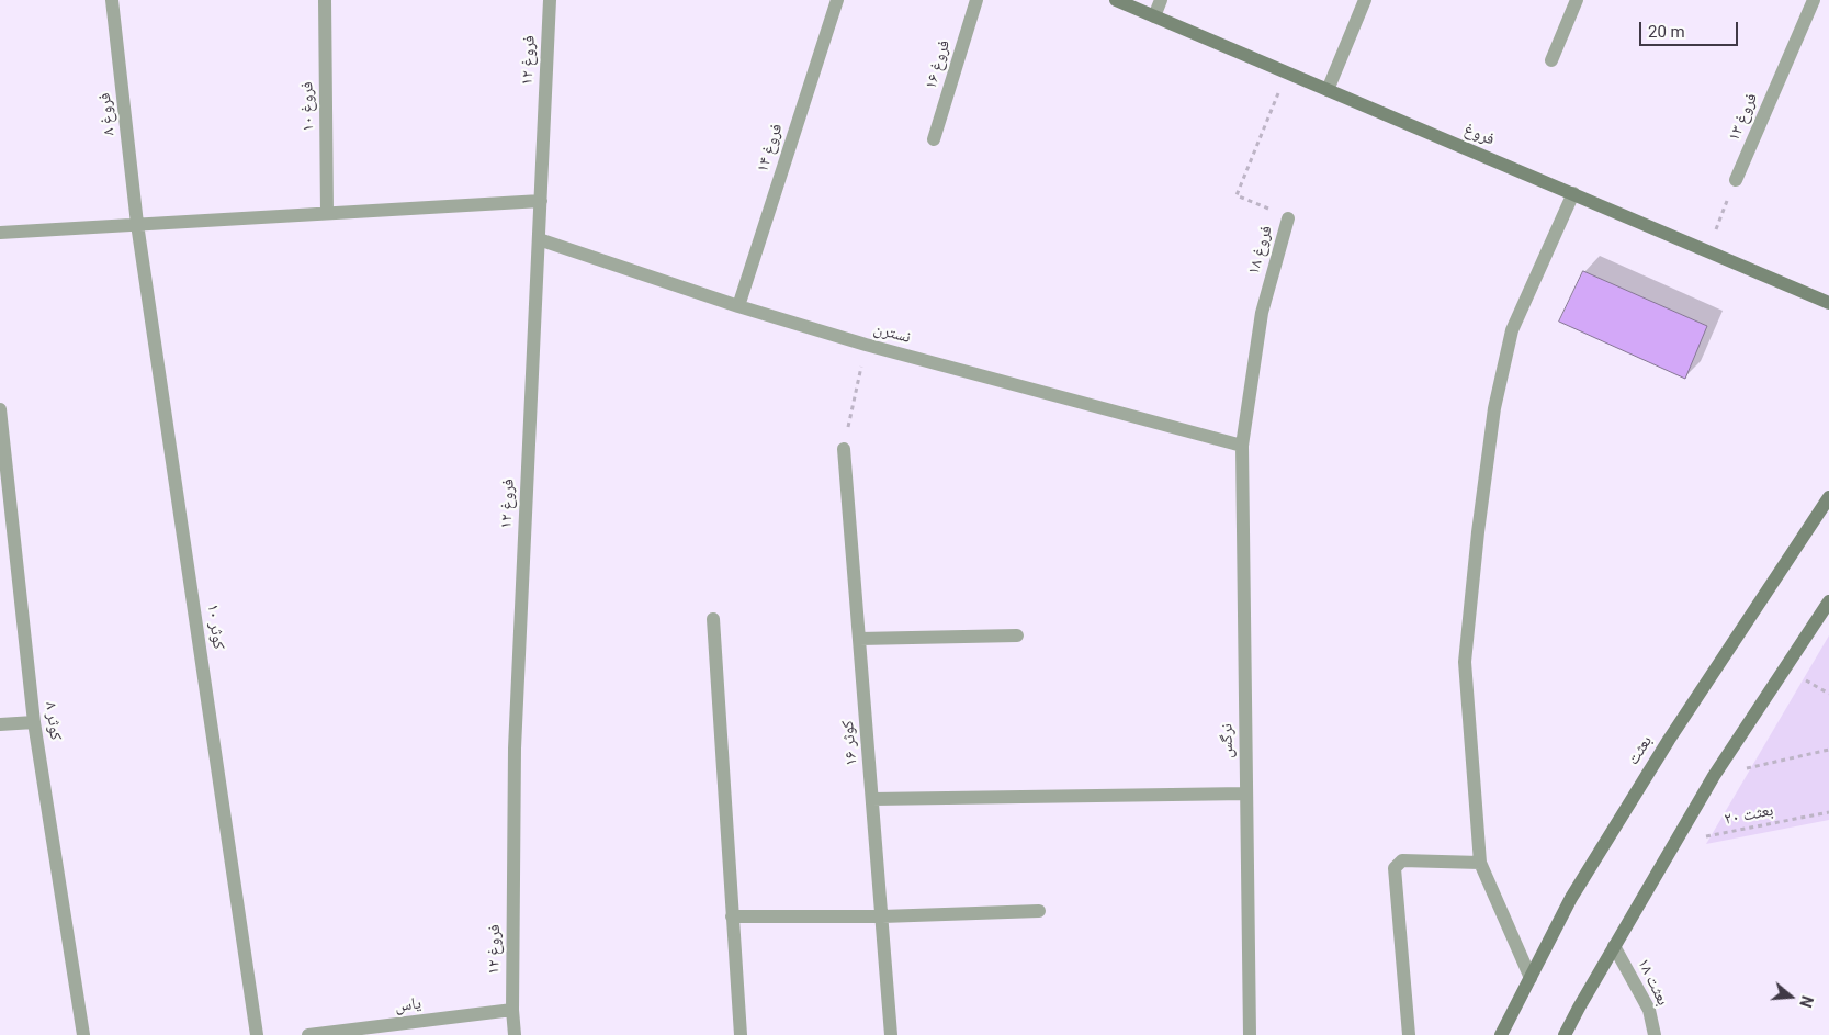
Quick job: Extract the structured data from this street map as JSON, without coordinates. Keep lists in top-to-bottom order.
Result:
{
  "streets": {
    "main road": ["فروغ", "بعثت"],
    "street": [
      "فروغ ۱۲",
      "فروغ ۱۶",
      "فروغ ۱۰",
      "فروغ ۸",
      "فروغ ۱۳",
      "فروغ ۱۴",
      "فروغ ۱۸",
      "نسترن",
      "کوثر ۱۰",
      "کوثر ۸",
      "نرگس",
      "کوثر ۱۶",
      "بعثت ۱۸",
      "یاس"
    ],
    "path": ["بعثت ۲۰"]
  },
  "crossings": [
    ["فروغ ۱۲", "نسترن"],
    ["فروغ ۱۲", "یاس"],
    ["فروغ ۸", "کوثر ۱۰"],
    ["فروغ", "فروغ ۱۸"],
    ["فروغ ۱۴", "نسترن"],
    ["فروغ ۱۸", "نسترن"],
    ["فروغ ۱۸", "نرگس"],
    ["نسترن", "نرگس"]
  ],
  "scale_bar": "20 m",
  "north": "right"
}
